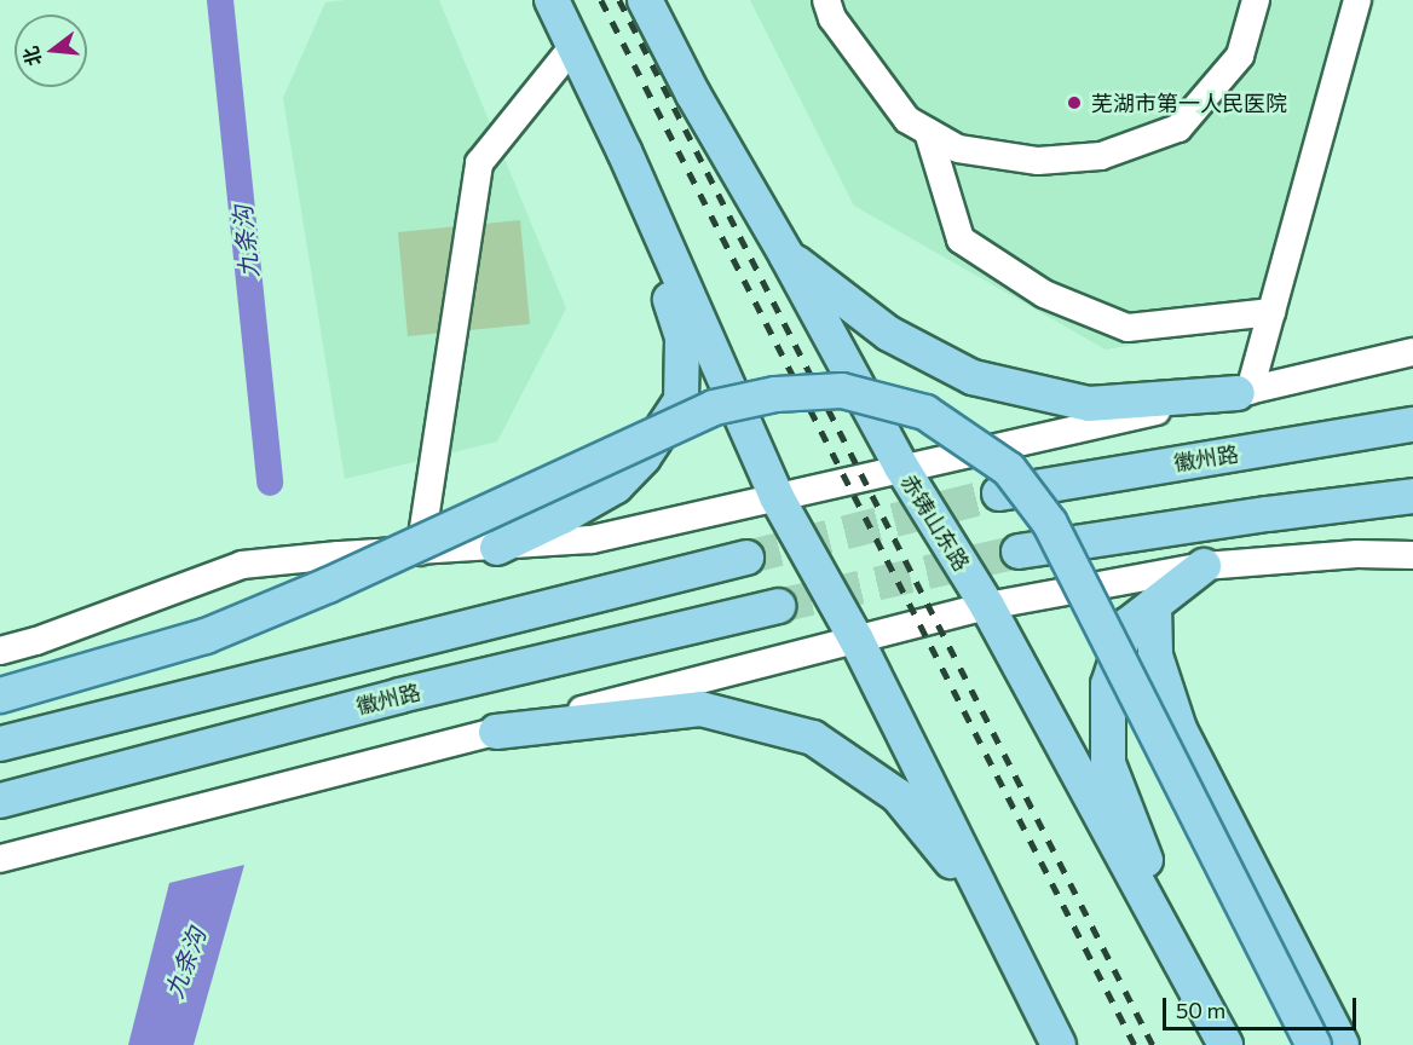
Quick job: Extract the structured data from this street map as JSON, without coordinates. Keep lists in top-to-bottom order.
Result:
{
  "streets": {
    "main road": ["徽州路", "赤铸山东路"]
  },
  "water": ["九条沟"],
  "places": ["芜湖市第一人民医院"],
  "scale_bar": "50 m",
  "north": "left"
}
